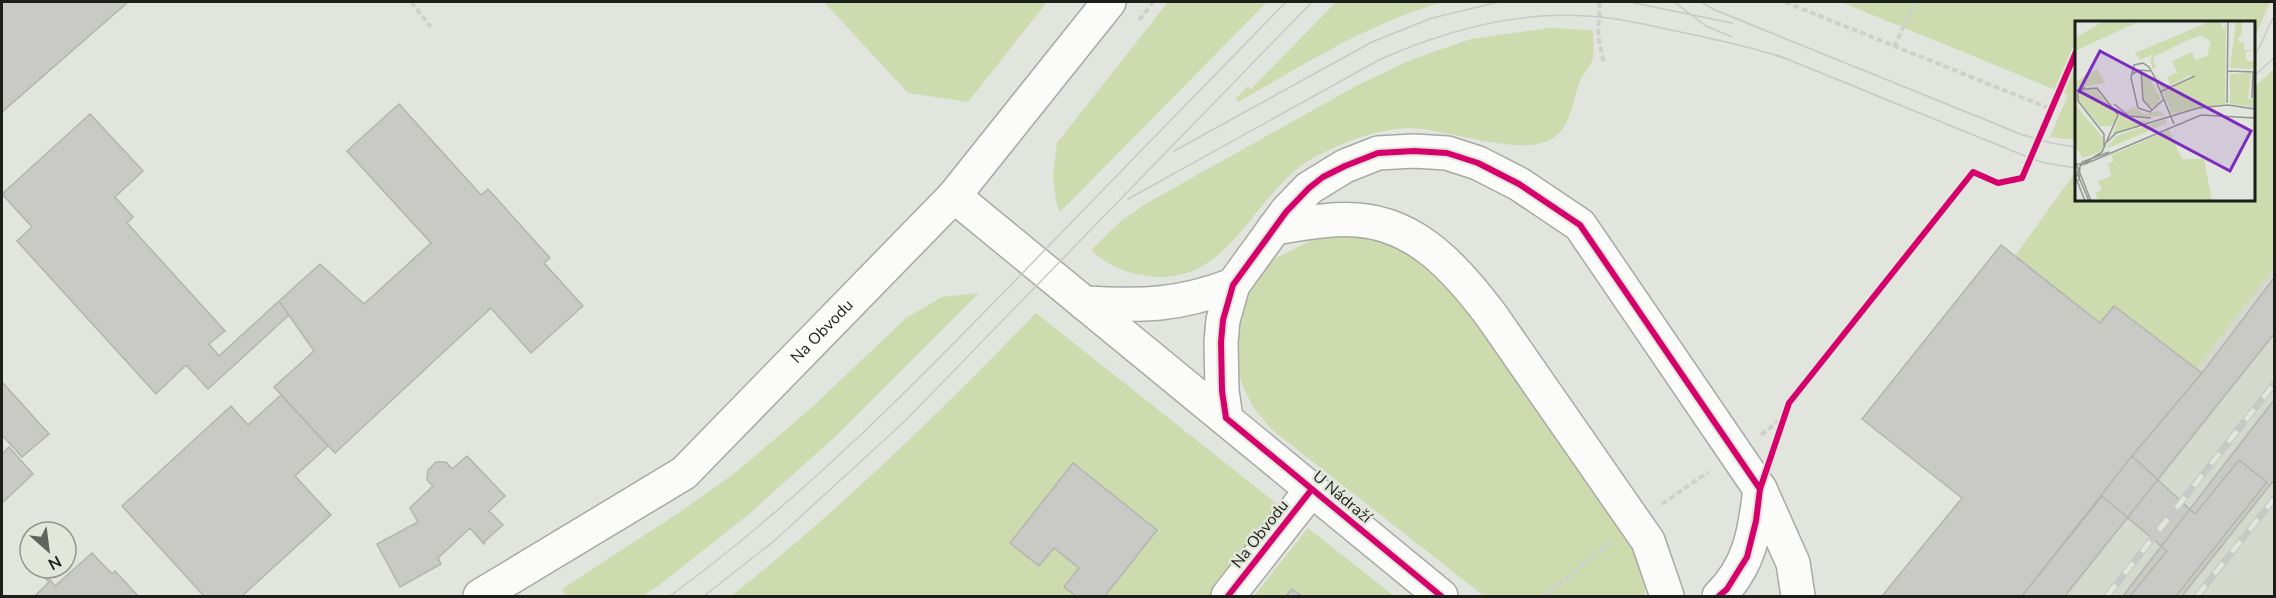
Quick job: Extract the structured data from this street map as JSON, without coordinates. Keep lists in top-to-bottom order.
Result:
{
  "streets": {
    "street": ["Na Obvodu", "U Nádraží"]
  },
  "crossings": [
    ["Na Obvodu", "U Nádraží"]
  ],
  "north": "bottom right"
}
